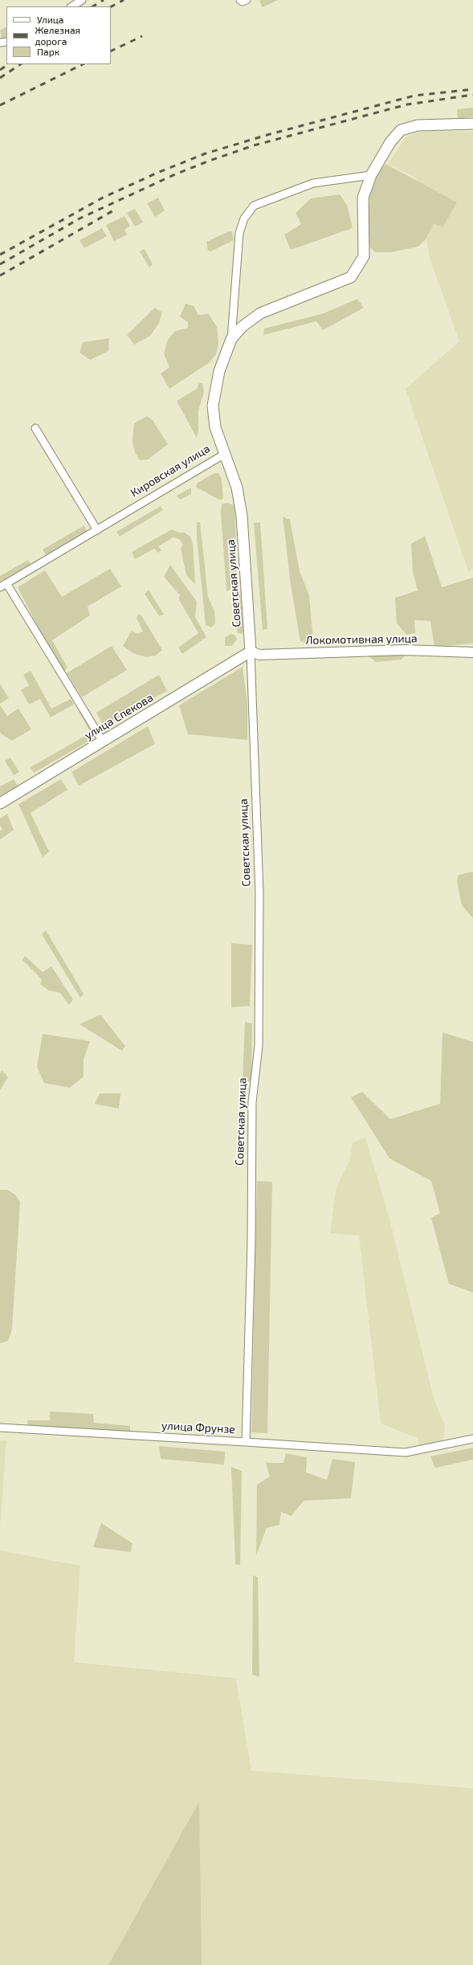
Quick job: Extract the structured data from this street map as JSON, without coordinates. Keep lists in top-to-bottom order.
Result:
{
  "streets": {
    "main road": ["Кировская улица", "Советская улица", "улица Спекова"],
    "street": ["Локомотивная улица", "улица Фрунзе"]
  },
  "crossings": [
    ["Кировская улица", "Советская улица"],
    ["Советская улица", "Локомотивная улица"],
    ["Советская улица", "улица Спекова"],
    ["Советская улица", "улица Фрунзе"],
    ["Локомотивная улица", "улица Спекова"]
  ],
  "legend": ["Улица", "Железная дорога", "Парк"]
}
